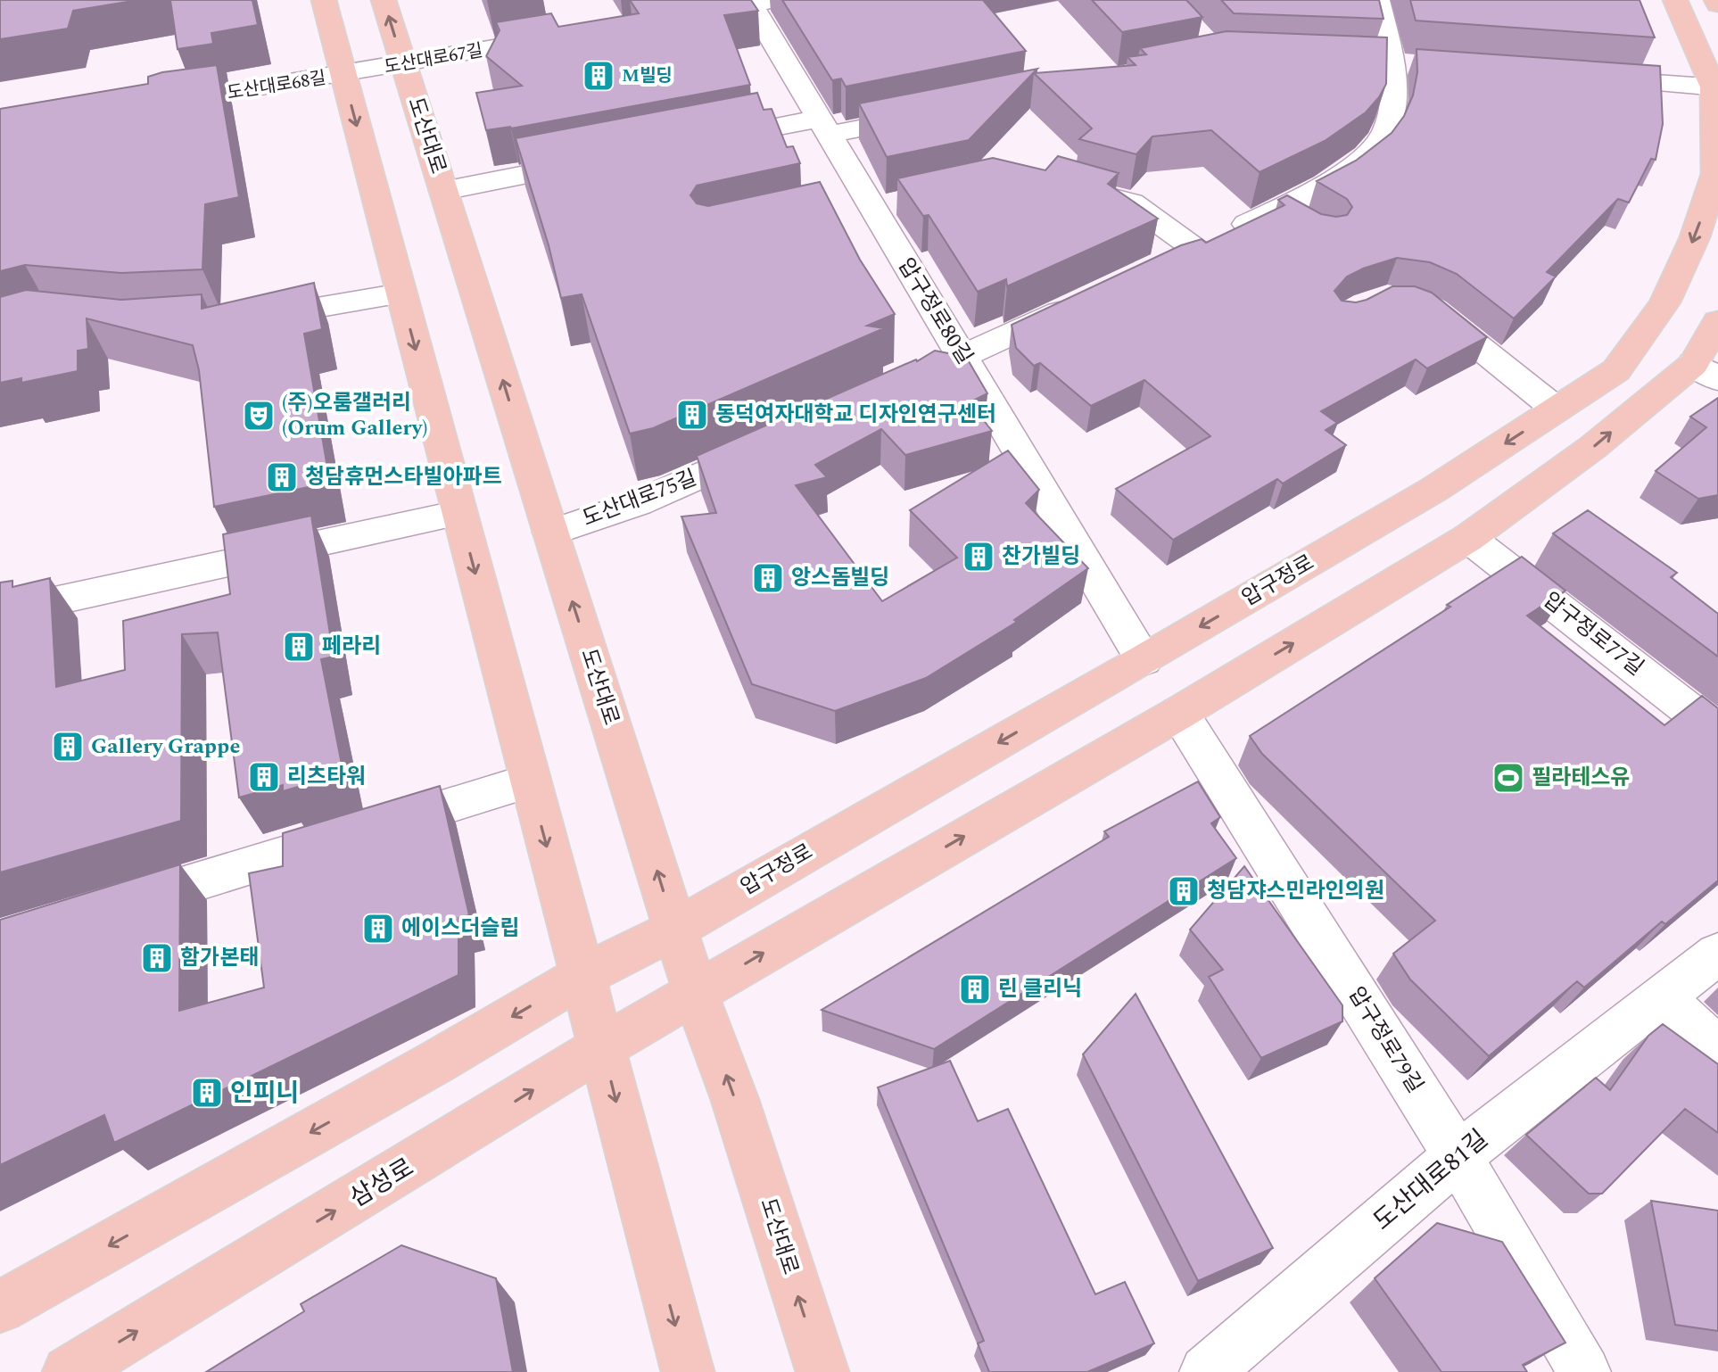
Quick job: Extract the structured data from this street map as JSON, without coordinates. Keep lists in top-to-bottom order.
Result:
{
  "streets": {
    "main road": ["도산대로", "압구정로", "삼성로"],
    "street": [
      "도산대로67길",
      "도산대로68길",
      "압구정로80길",
      "도산대로75길",
      "압구정로77길",
      "압구정로79길",
      "도산대로81길"
    ]
  },
  "crossings": [
    ["도산대로67길", "도산대로68길"],
    ["도산대로67길", "도산대로"],
    ["도산대로", "도산대로75길"],
    ["도산대로", "압구정로"],
    ["도산대로", "삼성로"],
    ["압구정로80길", "압구정로"],
    ["압구정로79길", "도산대로81길"]
  ],
  "places": {
    "building": [
      "M빌딩",
      "동덕여자대학교 디자인연구센터",
      "청담휴먼스타빌아파트",
      "찬가빌딩",
      "앙스돔빌딩",
      "페라리",
      "Gallery Grappe",
      "리츠타워",
      "청담쟈스민라인의원",
      "에이스더슬립",
      "함가본태",
      "린 클리닉",
      "인피니"
    ],
    "theatre": ["(주)오룸갤러리 (Orum Gallery)"],
    "sports": ["필라테스유"]
  }
}
